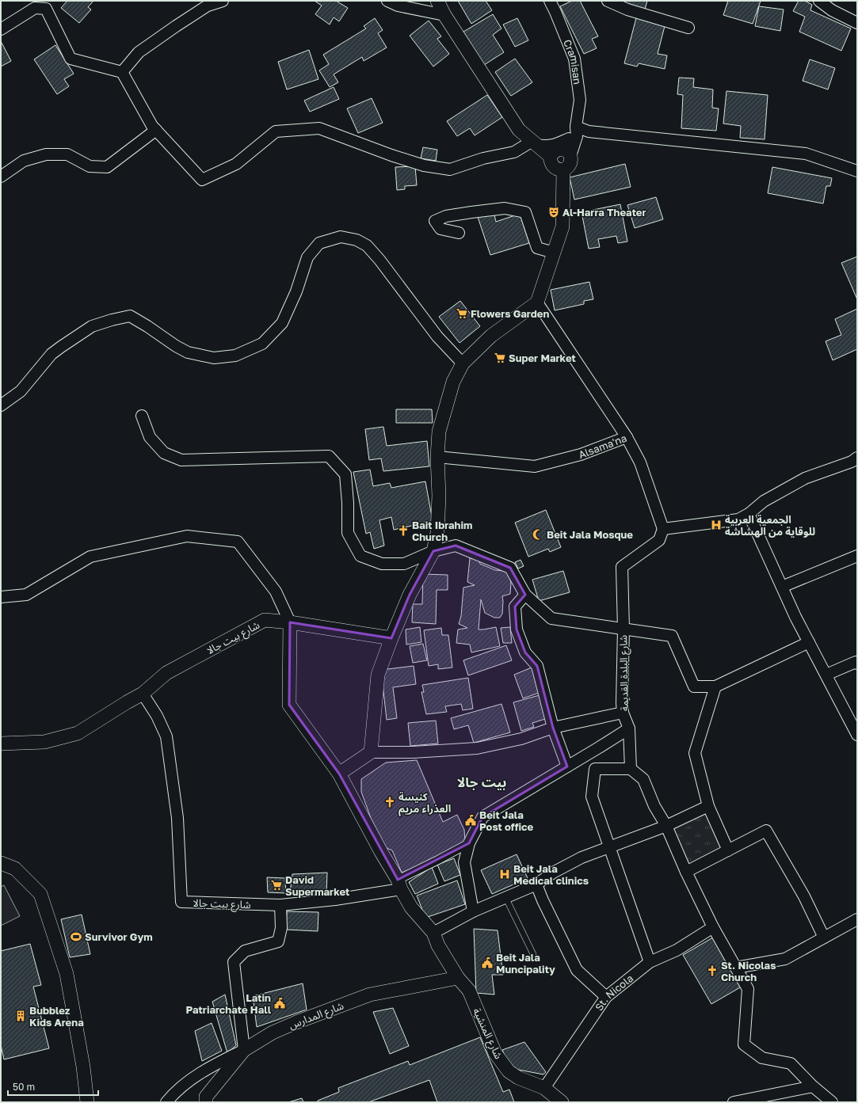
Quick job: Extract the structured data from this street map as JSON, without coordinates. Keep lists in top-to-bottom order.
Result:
{
  "streets": {
    "street": [
      "Cramisan",
      "Alsama'na",
      "شارع بيت جالا",
      "شارع البلدة القديمة",
      "St. Nicola",
      "شارع المدارس",
      "شارع المنشية"
    ]
  },
  "crossings": [
    ["شارع بيت جالا", "شارع المنشية"],
    ["St. Nicola", "شارع المنشية"],
    ["شارع المدارس", "شارع المنشية"]
  ],
  "districts": ["بيت جالا"],
  "places": {
    "theatre": ["Al-Harra Theater"],
    "supermarket": ["Flowers Garden", "Super Market", "David Supermarket"],
    "hospital": ["الجمعية العربية للوقاية من الهشاشة", "Beit Jala Medical clinics"],
    "church": ["Bait Ibrahim Church", "كنيسة العذراء مريم", "St. Nicolas Church"],
    "mosque": ["Beit Jala Mosque"],
    "public building": ["Beit Jala Post office", "Beit Jala Muncipality", "Latin Patriarchate Hall"],
    "sports": ["Survivor Gym"],
    "building": ["Bubblez Kids Arena"]
  },
  "scale_bar": "50 m"
}
